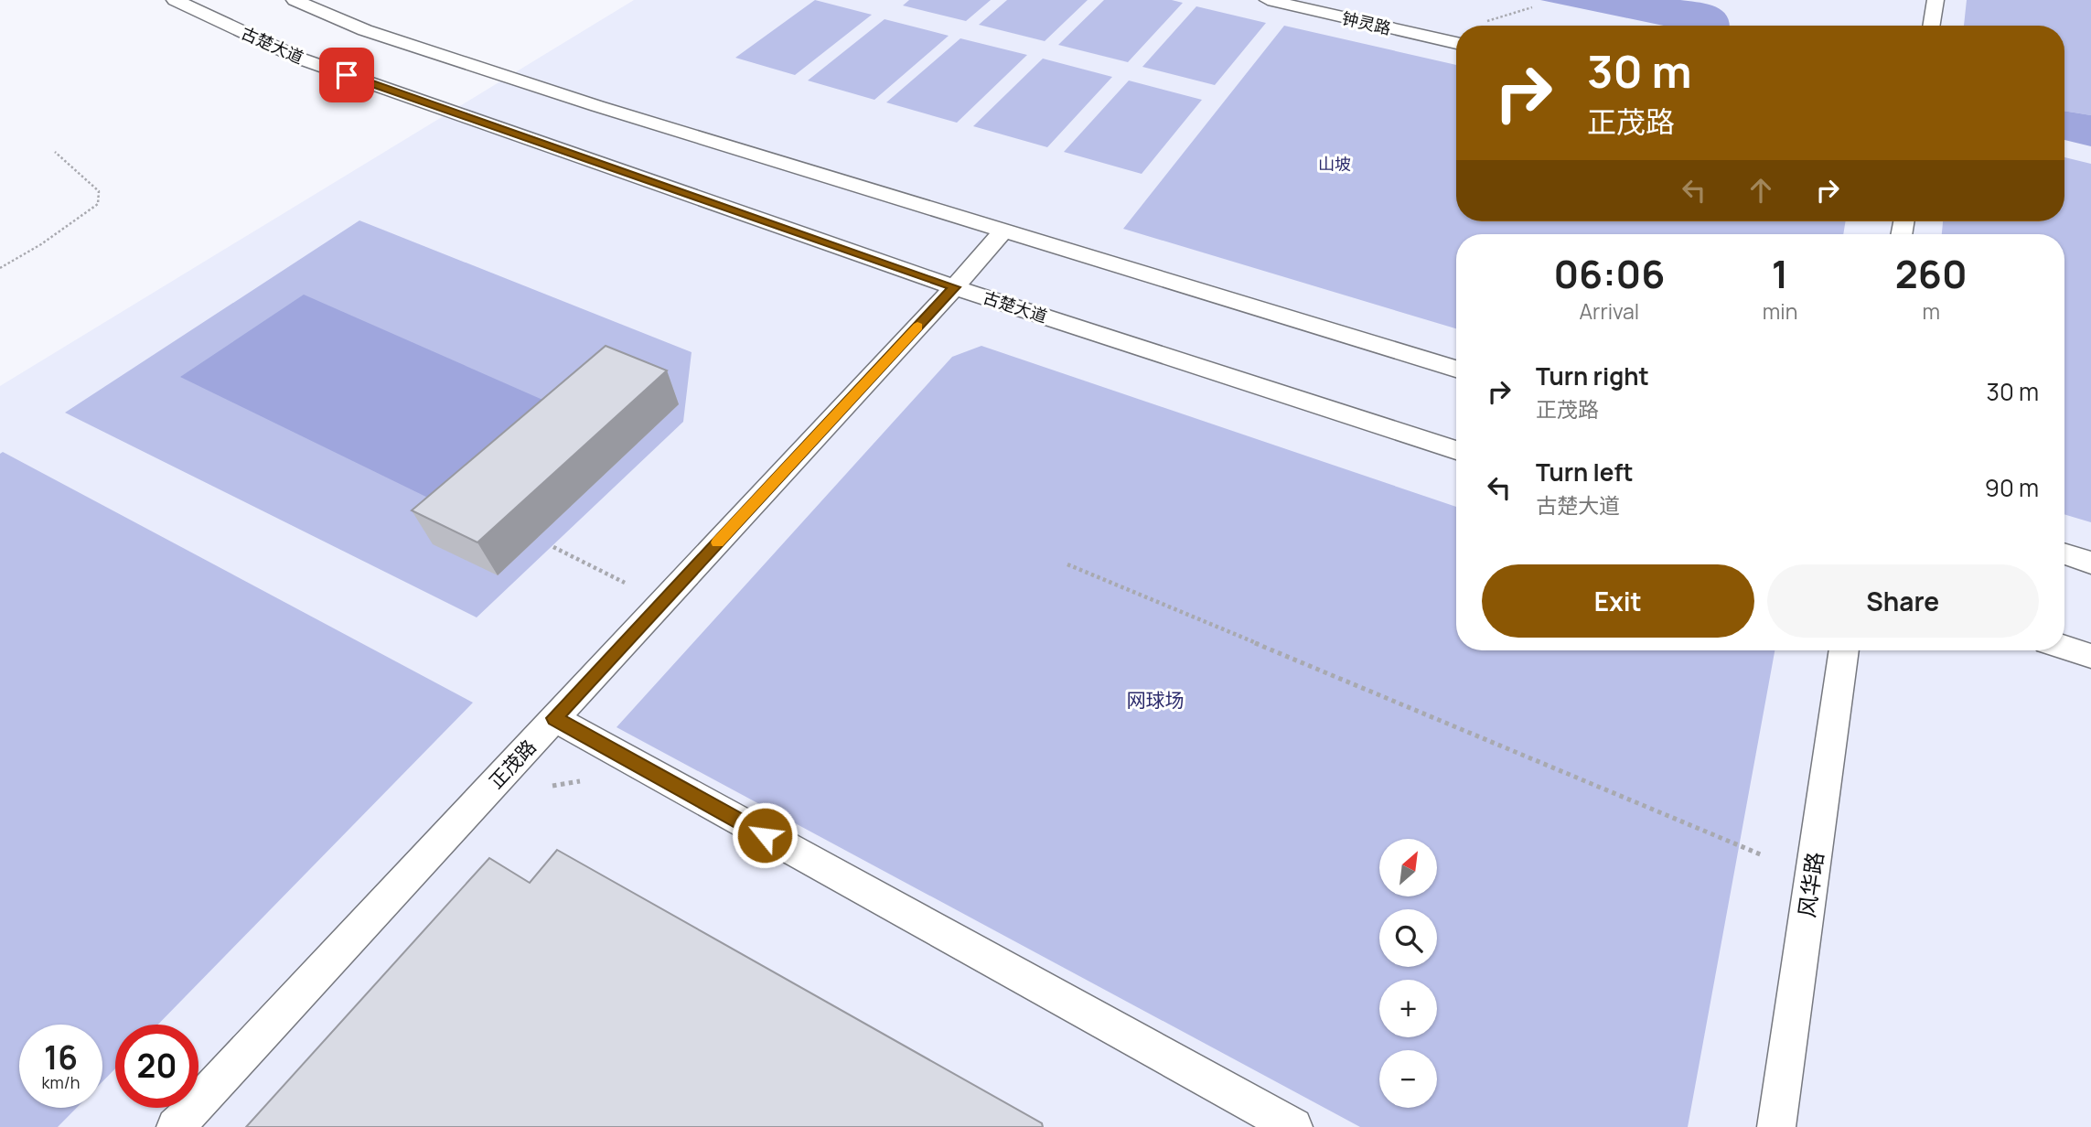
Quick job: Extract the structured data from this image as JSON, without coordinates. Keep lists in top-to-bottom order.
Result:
{
  "streets": {
    "lane": [
      "钟灵路",
      "古楚大道",
      "正茂路",
      "风华路"
    ]
  },
  "crossings": [
    ["古楚大道", "正茂路"]
  ],
  "parks": ["山坡", "网球场"],
  "north": "top right",
  "page": {
    "turn": ["30 m", "正茂路"],
    "eta": [
      "06:06",
      "Arrival",
      "1",
      "min",
      "260",
      "m"
    ],
    "list": [
      {
        "name": "Turn right",
        "note": "正茂路",
        "value": "30 m"
      },
      {
        "name": "Turn left",
        "note": "古楚大道",
        "value": "90 m"
      }
    ],
    "buttons": ["Exit", "Share"],
    "map_buttons": ["+", "−"],
    "speed": "16 km/h",
    "limit": "20"
  }
}
